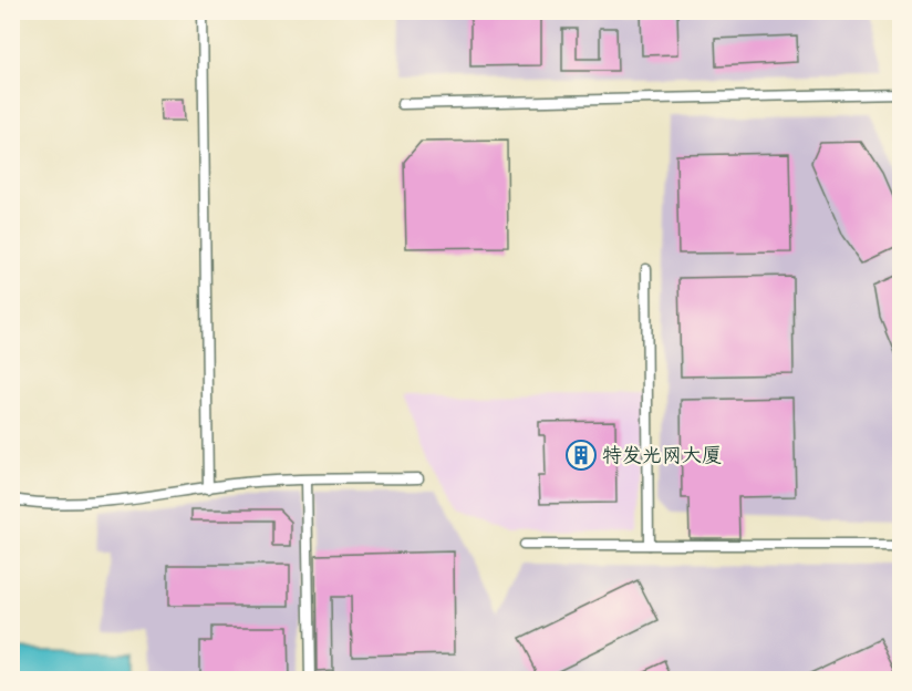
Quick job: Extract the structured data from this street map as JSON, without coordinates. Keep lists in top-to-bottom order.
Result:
{
  "places": {
    "building": ["特发光网大厦"]
  }
}
